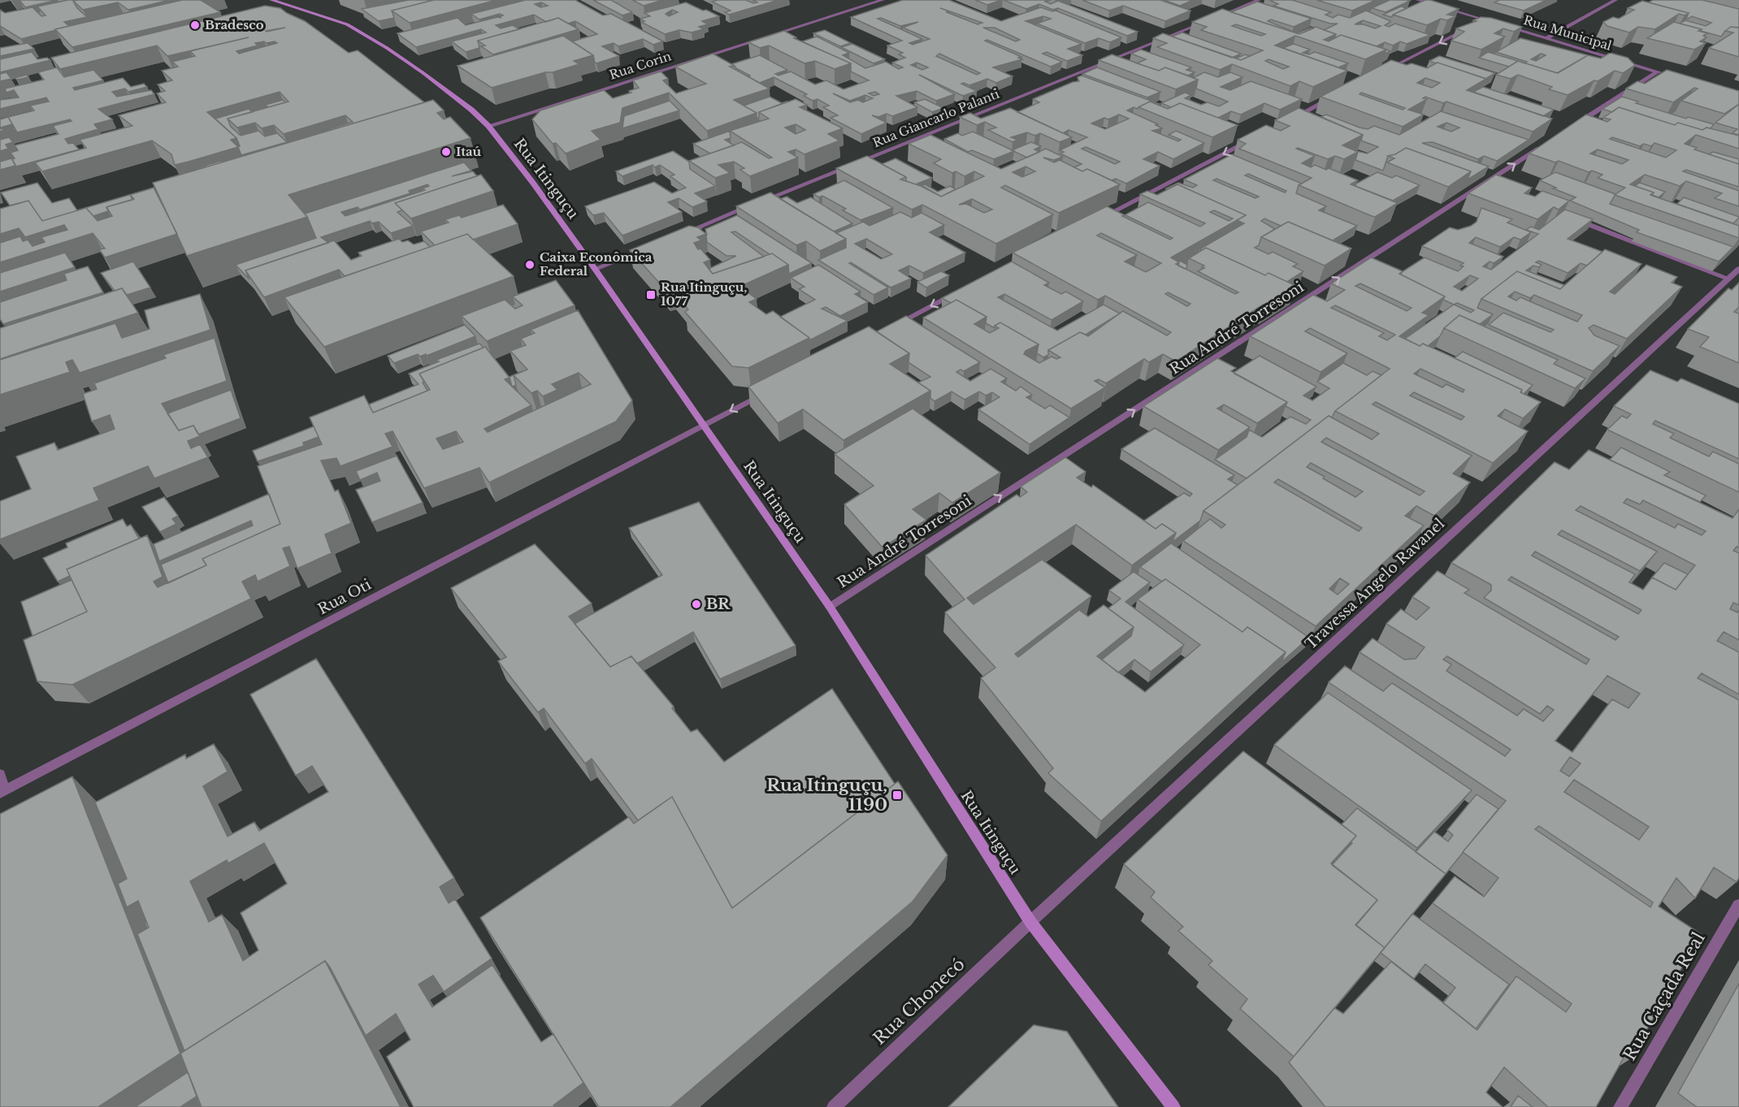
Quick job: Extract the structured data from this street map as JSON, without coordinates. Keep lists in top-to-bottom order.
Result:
{
  "streets": {
    "main road": ["Rua Itinguçu"],
    "street": [
      "Rua Municipal",
      "Rua Corin",
      "Rua Giancarlo Palanti",
      "Rua André Torresoni",
      "Travessa Angelo Ravanel",
      "Rua Oti",
      "Rua Caçada Real",
      "Rua Chonecó"
    ]
  },
  "crossings": [
    ["Rua Corin", "Rua Itinguçu"],
    ["Rua Itinguçu", "Rua André Torresoni"],
    ["Rua Itinguçu", "Travessa Angelo Ravanel"],
    ["Rua Itinguçu", "Rua Oti"],
    ["Rua Itinguçu", "Rua Chonecó"],
    ["Travessa Angelo Ravanel", "Rua Chonecó"]
  ],
  "one_way": ["Rua André Torresoni"],
  "places": {
    "other": [
      "Bradesco",
      "Itaú",
      "Caixa Econômica Federal",
      "BR"
    ],
    "transit": ["Rua Itinguçu, 1077", "Rua Itinguçu, 1190"]
  }
}
